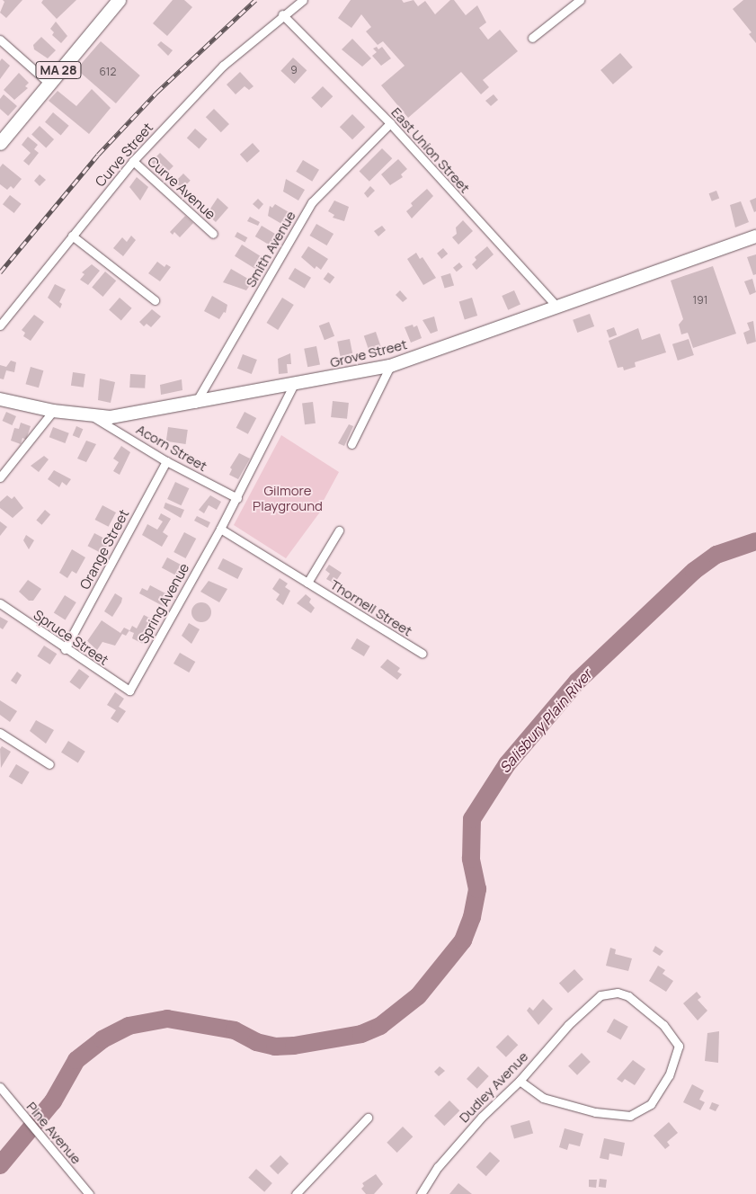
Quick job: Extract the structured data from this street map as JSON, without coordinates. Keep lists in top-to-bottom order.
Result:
{
  "streets": {
    "main road": ["MA 28", "Grove Street"],
    "street": [
      "East Union Street",
      "Curve Street",
      "Curve Avenue",
      "Smith Avenue",
      "Acorn Street",
      "Orange Street",
      "Spring Avenue",
      "Thornell Street",
      "Spruce Street",
      "Dudley Avenue",
      "Pine Avenue"
    ]
  },
  "crossings": [
    ["East Union Street", "Curve Street"],
    ["East Union Street", "Smith Avenue"],
    ["East Union Street", "Grove Street"],
    ["Curve Street", "Curve Avenue"],
    ["Smith Avenue", "Grove Street"],
    ["Grove Street", "Acorn Street"],
    ["Grove Street", "Spring Avenue"],
    ["Acorn Street", "Orange Street"],
    ["Acorn Street", "Spring Avenue"],
    ["Orange Street", "Spruce Street"],
    ["Spring Avenue", "Spruce Street"]
  ],
  "water": ["Salisbury Plain River"],
  "parks": ["Gilmore Playground"],
  "house_numbers": ["9", "612", "191"]
}
